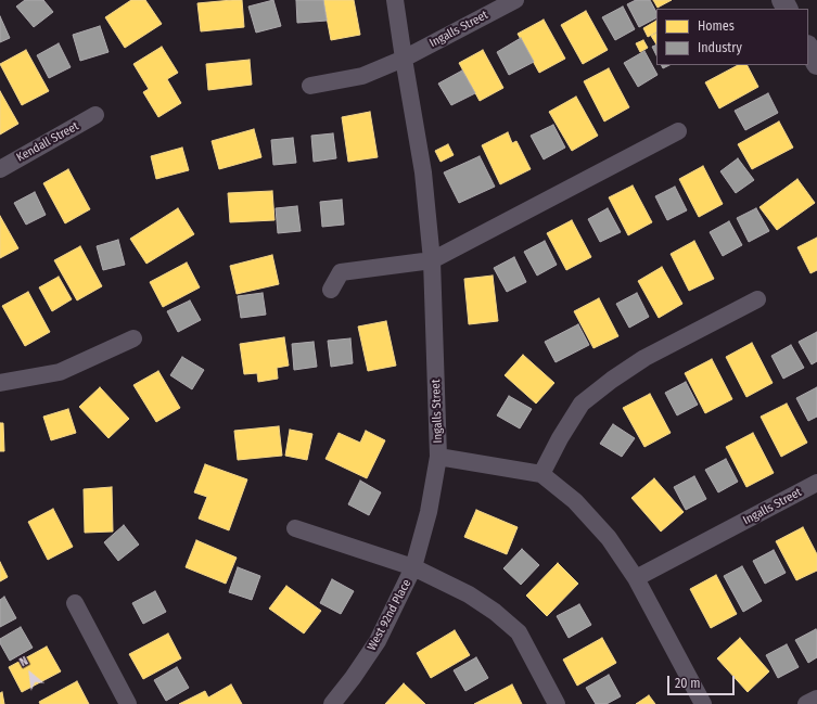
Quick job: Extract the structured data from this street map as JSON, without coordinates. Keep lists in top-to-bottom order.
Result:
{
  "streets": {
    "street": ["Ingalls Street", "Kendall Street", "West 92nd Place"]
  },
  "crossings": [
    ["Ingalls Street", "West 92nd Place"]
  ],
  "legend": ["Homes", "Industry"],
  "scale_bar": "20 m",
  "north": "top left"
}
